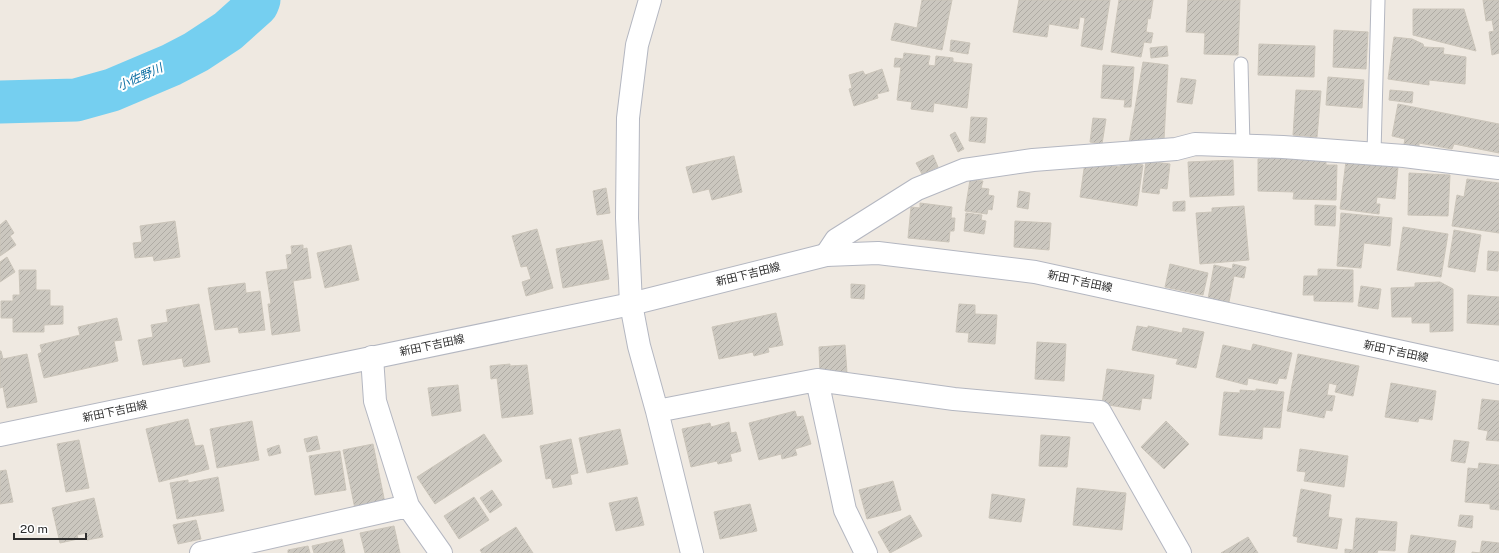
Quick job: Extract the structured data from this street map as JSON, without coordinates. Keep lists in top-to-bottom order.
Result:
{
  "streets": {
    "street": ["新田下吉田線"]
  },
  "water": ["小佐野川"],
  "scale_bar": "20 m"
}
